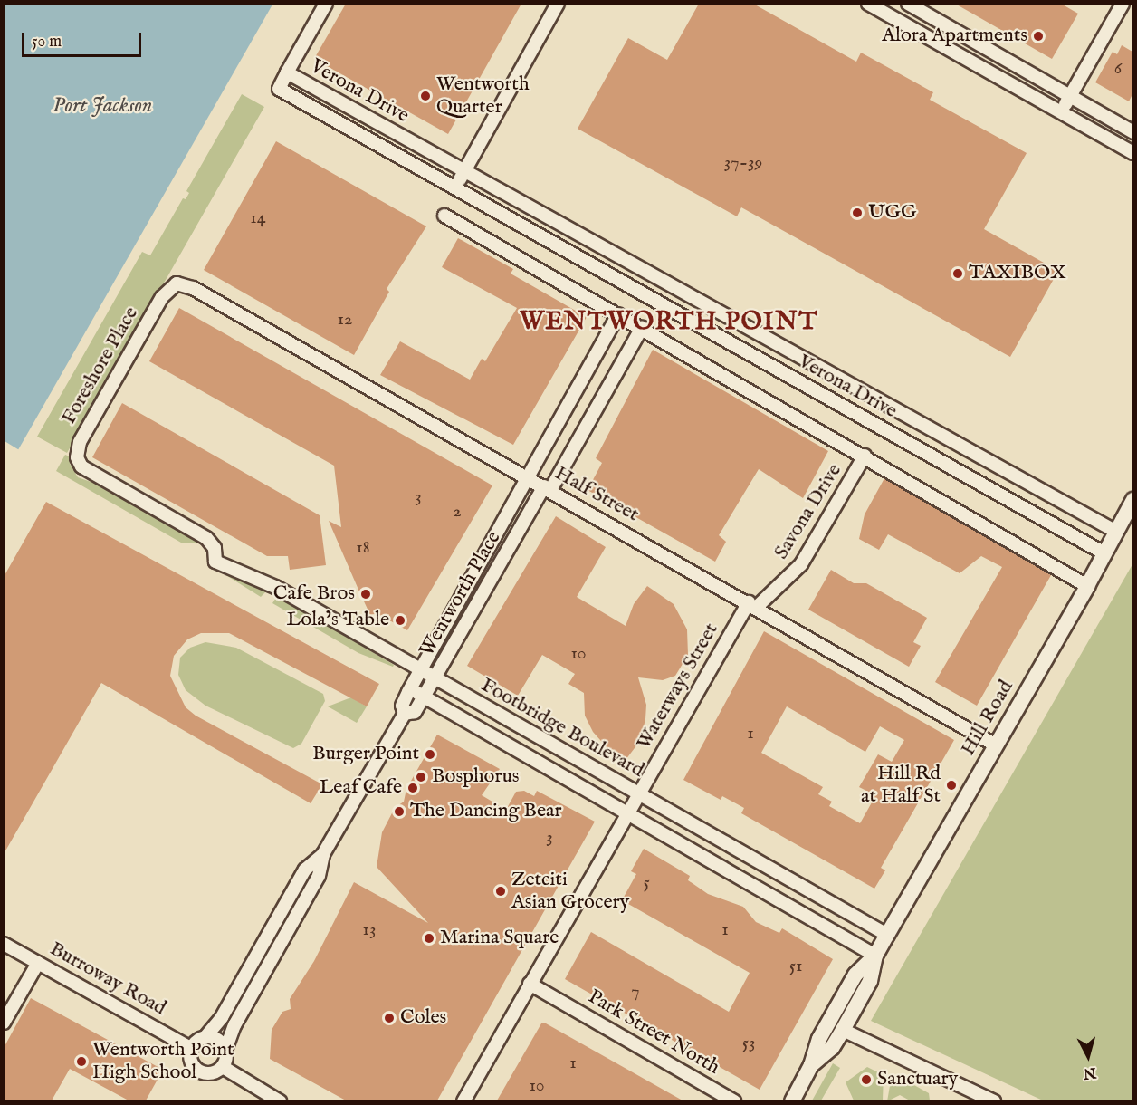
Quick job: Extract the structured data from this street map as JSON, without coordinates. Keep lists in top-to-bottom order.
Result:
{
  "streets": {
    "street": [
      "Verona Drive",
      "Foreshore Place",
      "Half Street",
      "Savona Drive",
      "Wentworth Place",
      "Waterways Street",
      "Hill Road",
      "Footbridge Boulevard",
      "Burroway Road",
      "Park Street North"
    ]
  },
  "crossings": [
    ["Verona Drive", "Hill Road"],
    ["Foreshore Place", "Half Street"],
    ["Foreshore Place", "Footbridge Boulevard"],
    ["Half Street", "Savona Drive"],
    ["Half Street", "Wentworth Place"],
    ["Half Street", "Waterways Street"],
    ["Half Street", "Hill Road"],
    ["Savona Drive", "Waterways Street"],
    ["Wentworth Place", "Footbridge Boulevard"],
    ["Wentworth Place", "Burroway Road"],
    ["Waterways Street", "Footbridge Boulevard"],
    ["Waterways Street", "Park Street North"],
    ["Hill Road", "Footbridge Boulevard"]
  ],
  "districts": ["WENTWORTH POINT"],
  "water": ["Port Jackson"],
  "places": [
    "Alora Apartments",
    "Wentworth Quarter",
    "UGG",
    "TAXIBOX",
    "Cafe Bros",
    "Lola’s Table",
    "Burger Point",
    "Bosphorus",
    "Hill Rd at Half St",
    "Leaf Cafe",
    "The Dancing Bear",
    "Zetciti Asian Grocery",
    "Marina Square",
    "Coles",
    "Wentworth Point High School",
    "Sanctuary"
  ],
  "house_numbers": [
    "6",
    "37-39",
    "14",
    "12",
    "3",
    "2",
    "18",
    "10",
    "1",
    "3",
    "5",
    "13",
    "1",
    "51",
    "7",
    "53",
    "1",
    "10"
  ],
  "scale_bar": "50 m",
  "north": "bottom"
}
